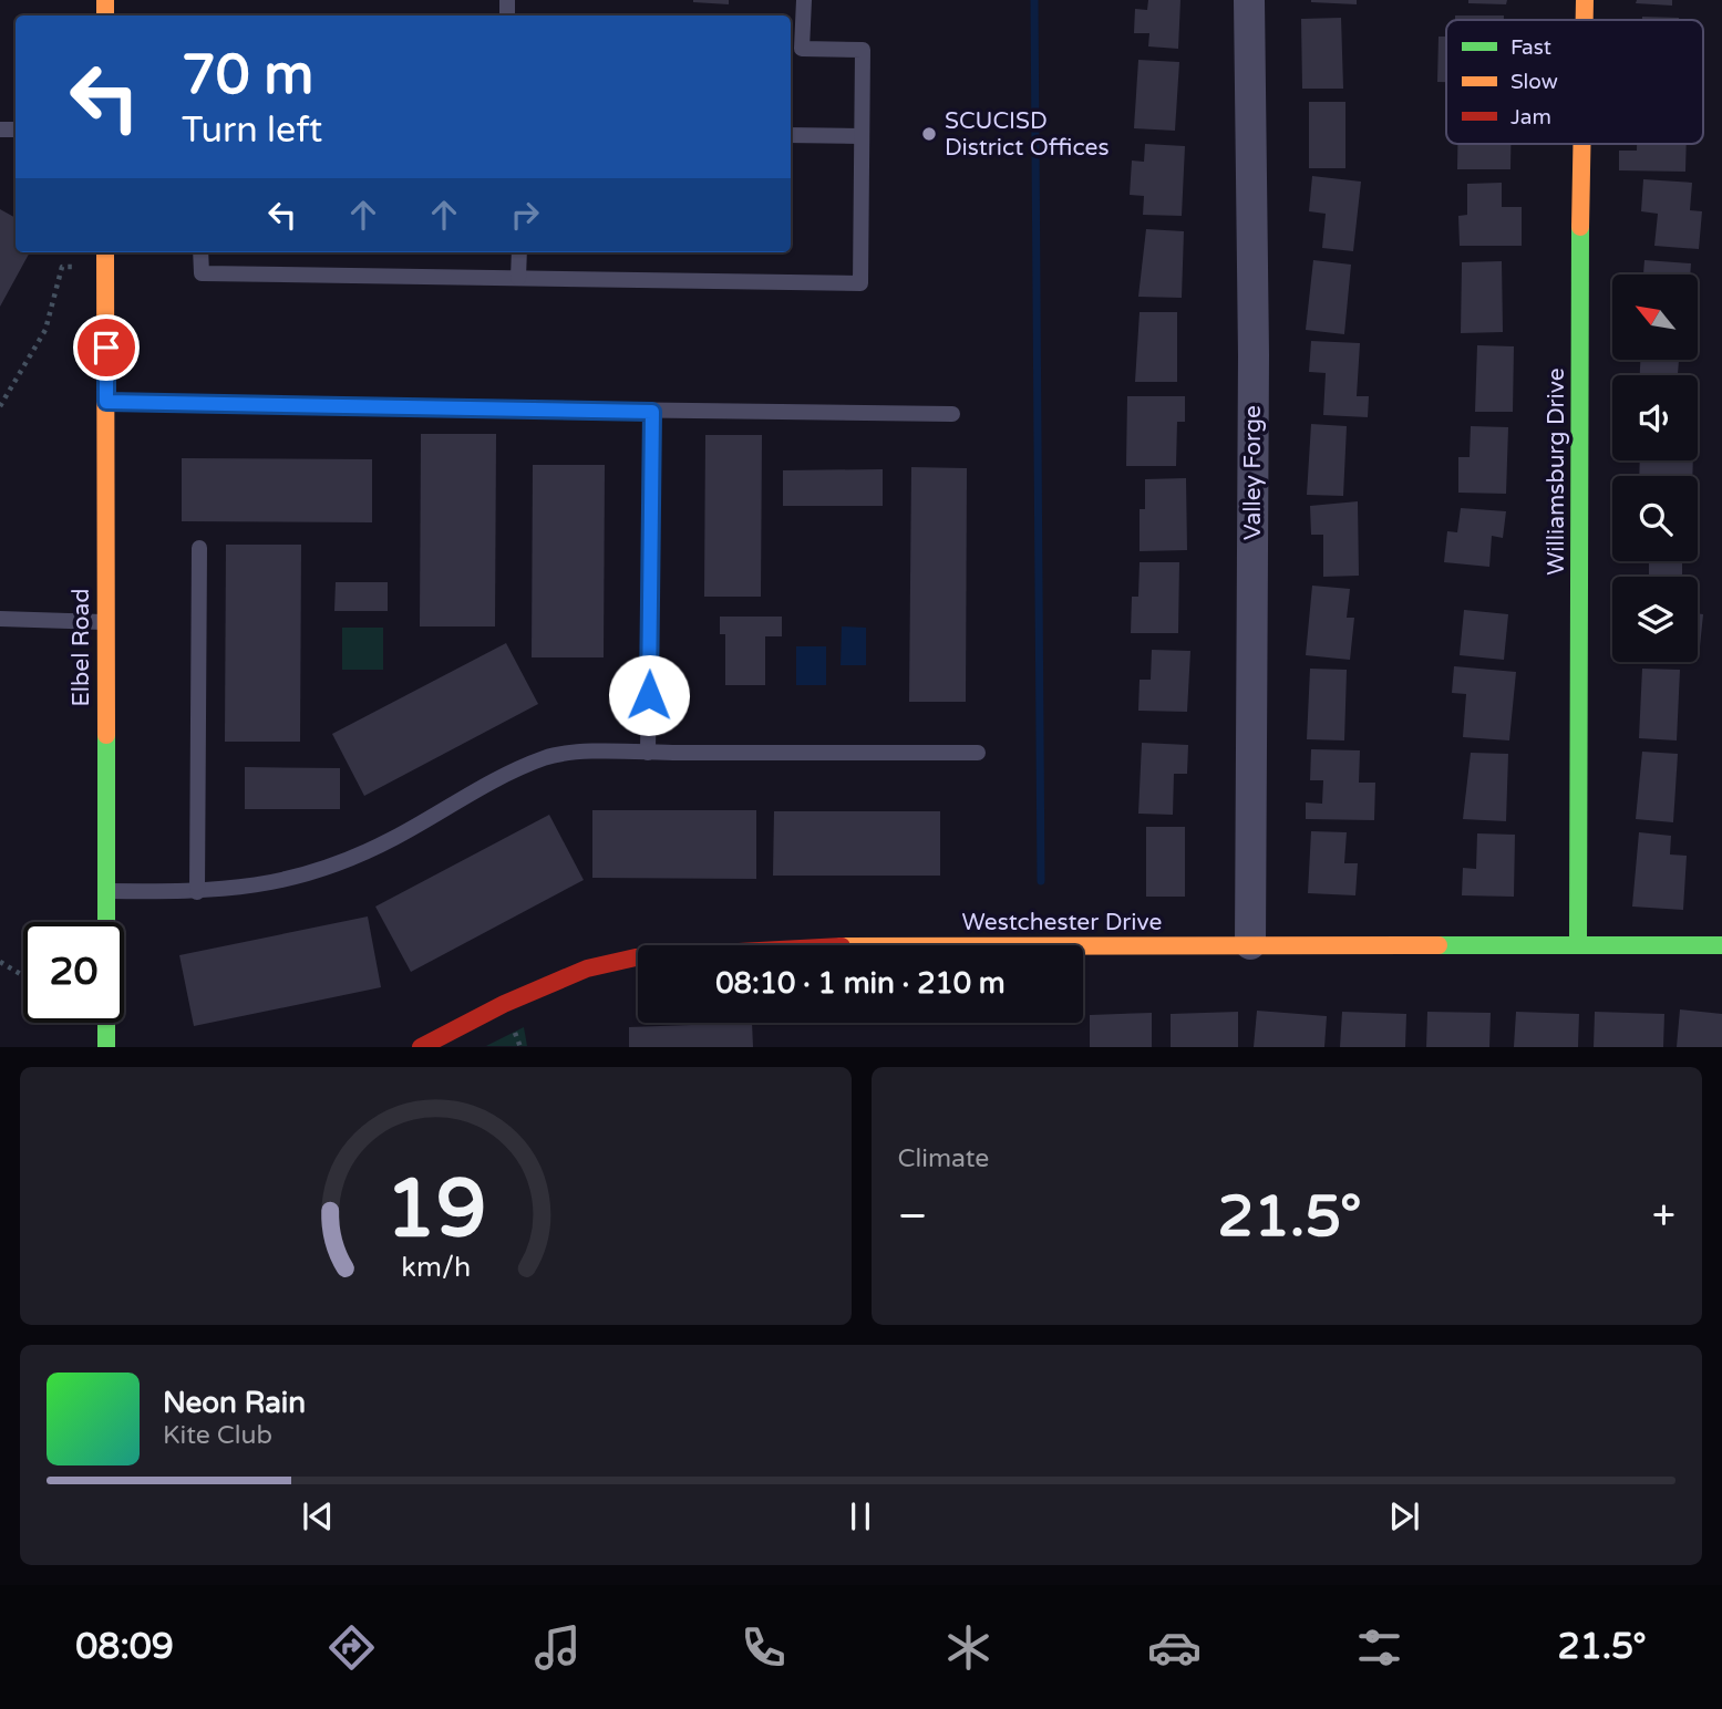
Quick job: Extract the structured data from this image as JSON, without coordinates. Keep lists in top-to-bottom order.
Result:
{
  "streets": {
    "street": [
      "Williamsburg Drive",
      "Valley Forge",
      "Elbel Road",
      "Westchester Drive"
    ]
  },
  "crossings": [
    ["Williamsburg Drive", "Westchester Drive"],
    ["Valley Forge", "Westchester Drive"]
  ],
  "places": ["SCUCISD District Offices"],
  "legend": ["Fast", "Slow", "Jam"],
  "north": "top left",
  "page": {
    "turn": ["70 m", "Turn left"],
    "limit": "20",
    "trip": "08:10 · 1 min · 210 m",
    "tile": "Climate",
    "heat": ["−", "21.5°", "+"],
    "song": ["Neon Rain", "Kite Club"],
    "tabs": ["08:09", "21.5°"],
    "gauge": ["19", "km/h"]
  }
}
